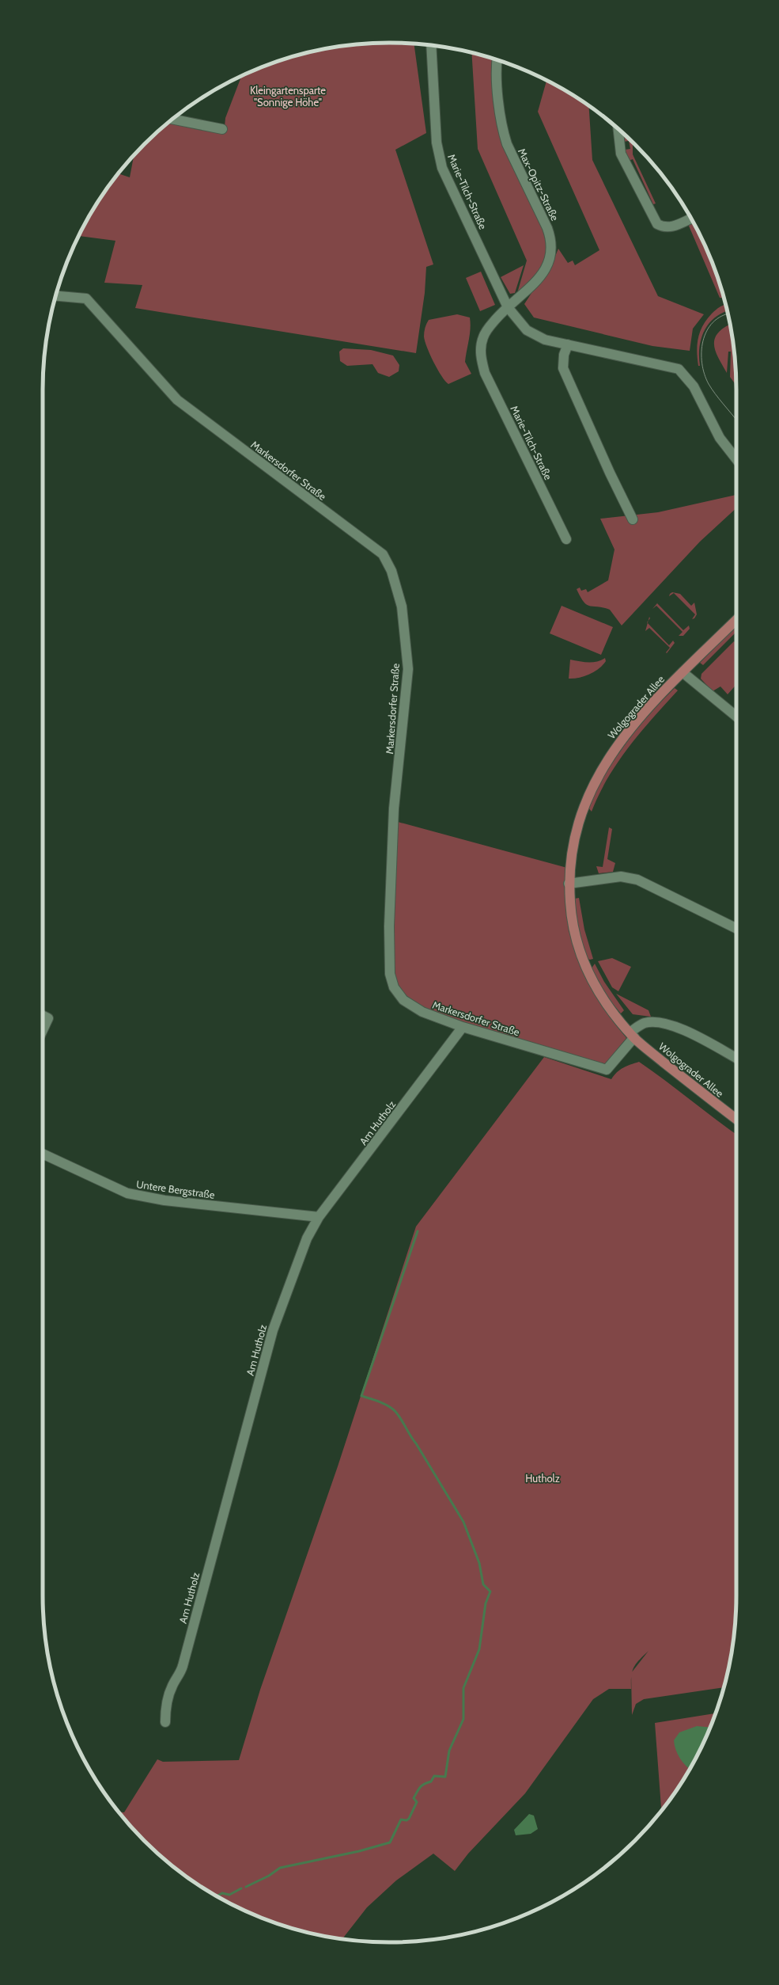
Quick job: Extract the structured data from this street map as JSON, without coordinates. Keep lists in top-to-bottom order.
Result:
{
  "streets": {
    "main road": ["Wolgograder Allee"],
    "street": [
      "Max-Opitz-Straße",
      "Marie-Tilch-Straße",
      "Markersdorfer Straße",
      "Am Hutholz",
      "Untere Bergstraße"
    ]
  },
  "crossings": [
    ["Max-Opitz-Straße", "Marie-Tilch-Straße"],
    ["Markersdorfer Straße", "Wolgograder Allee"],
    ["Markersdorfer Straße", "Am Hutholz"],
    ["Am Hutholz", "Untere Bergstraße"]
  ],
  "parks": ["Kleingartensparte \"Sonnige Höhe\"", "Hutholz"]
}
